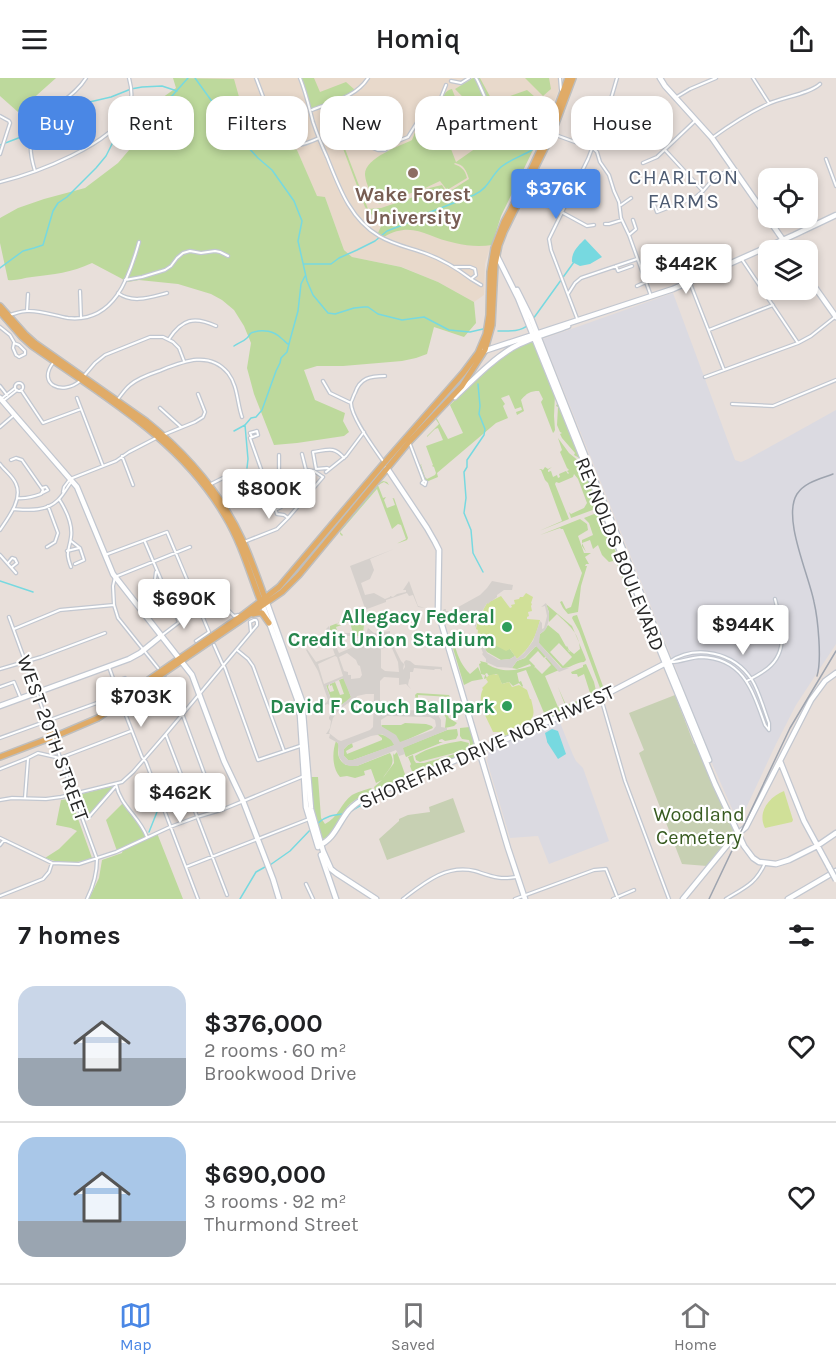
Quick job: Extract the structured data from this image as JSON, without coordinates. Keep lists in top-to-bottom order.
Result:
{
  "streets": {
    "street": ["REYNOLDS BOULEVARD", "WEST 20TH STREET", "SHOREFAIR DRIVE NORTHWEST"]
  },
  "crossings": [
    ["REYNOLDS BOULEVARD", "SHOREFAIR DRIVE NORTHWEST"]
  ],
  "districts": ["CHARLTON FARMS"],
  "parks": ["Woodland Cemetery"],
  "places": ["Wake Forest University", "Allegacy Federal Credit Union Stadium", "David F. Couch Ballpark"],
  "page": {
    "header": "Homiq",
    "chip": [
      "Buy",
      "Rent",
      "Filters",
      "New",
      "Apartment",
      "House"
    ],
    "price": [
      "$376K",
      "$442K",
      "$800K",
      "$690K",
      "$944K",
      "$703K",
      "$462K"
    ],
    "heading": "7 homes",
    "list": [
      {
        "name": "$376,000",
        "note": "2 rooms · 60 m² · Brookwood Drive"
      },
      {
        "name": "$690,000",
        "note": "3 rooms · 92 m² · Thurmond Street"
      }
    ],
    "tabs": ["Map", "Saved", "Home"]
  }
}
